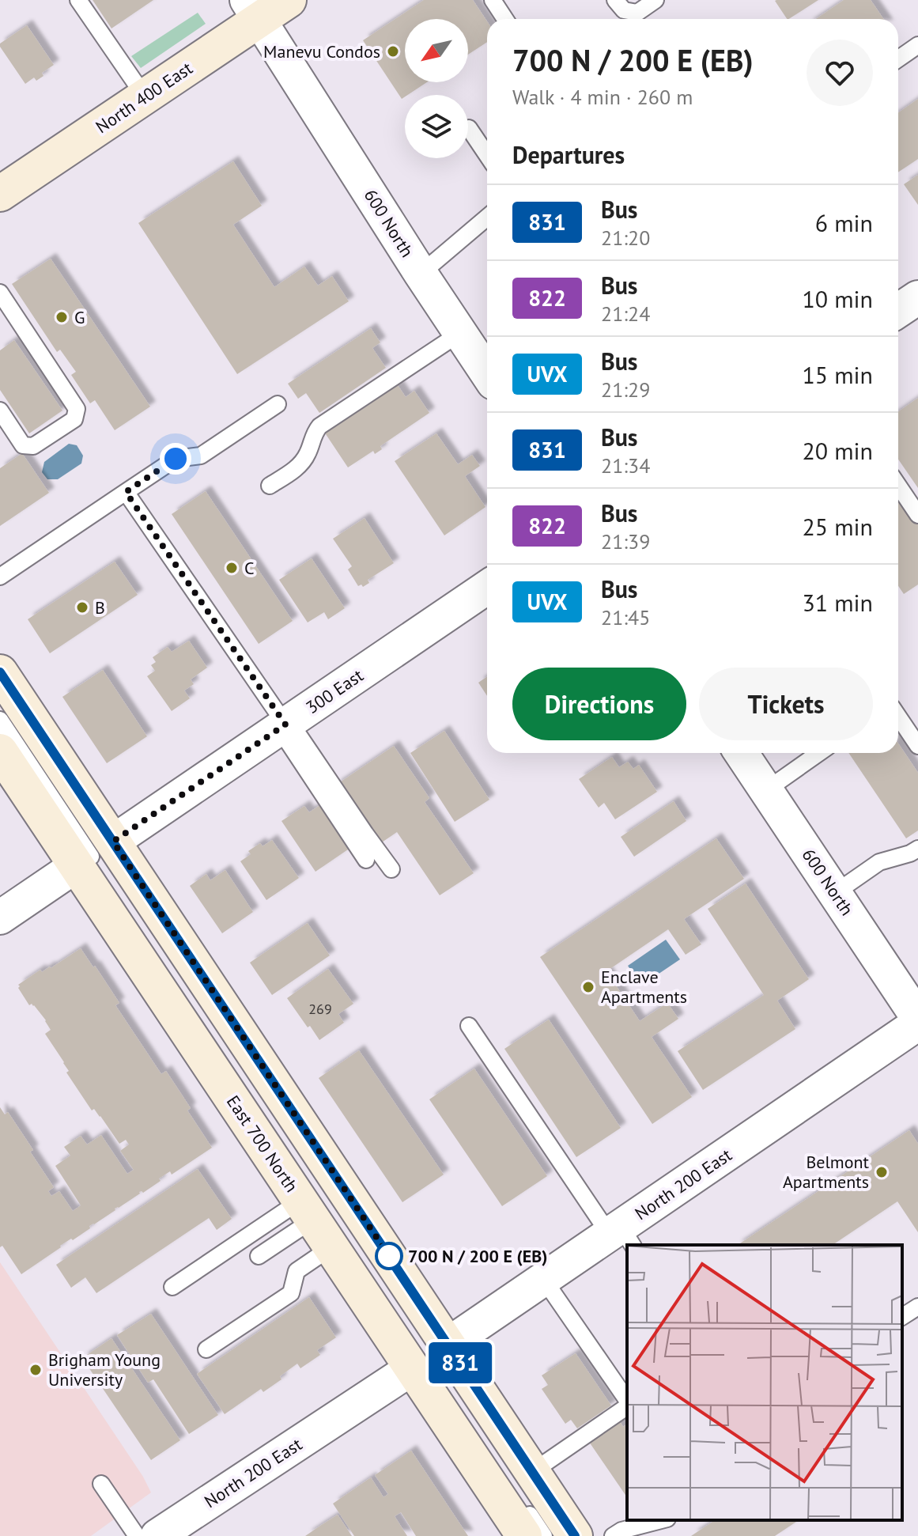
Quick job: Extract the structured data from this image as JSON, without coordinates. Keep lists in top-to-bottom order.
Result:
{
  "streets": {
    "main road": ["North 400 East", "East 700 North"],
    "street": ["600 North", "300 East", "North 200 East"]
  },
  "crossings": [
    ["North 400 East", "600 North"],
    ["300 East", "East 700 North"],
    ["East 700 North", "North 200 East"]
  ],
  "places": [
    "Manevu Condos",
    "G",
    "C",
    "B",
    "Enclave Apartments",
    "Belmont Apartments",
    "700 N / 200 E (EB)",
    "Brigham Young University"
  ],
  "lines": ["bus line 831"],
  "house_numbers": ["269"],
  "north": "bottom left",
  "page": {
    "on_map": "831",
    "heading": [
      ["700 N / 200 E (EB)", "Walk · 4 min · 260 m"],
      "Departures"
    ],
    "list": [
      {
        "mark": "831",
        "name": "Bus",
        "note": "21:20",
        "value": "6 min"
      },
      {
        "mark": "822",
        "name": "Bus",
        "note": "21:24",
        "value": "10 min"
      },
      {
        "mark": "UVX",
        "name": "Bus",
        "note": "21:29",
        "value": "15 min"
      },
      {
        "mark": "831",
        "name": "Bus",
        "note": "21:34",
        "value": "20 min"
      },
      {
        "mark": "822",
        "name": "Bus",
        "note": "21:39",
        "value": "25 min"
      },
      {
        "mark": "UVX",
        "name": "Bus",
        "note": "21:45",
        "value": "31 min"
      }
    ],
    "buttons": ["Directions", "Tickets"]
  }
}
